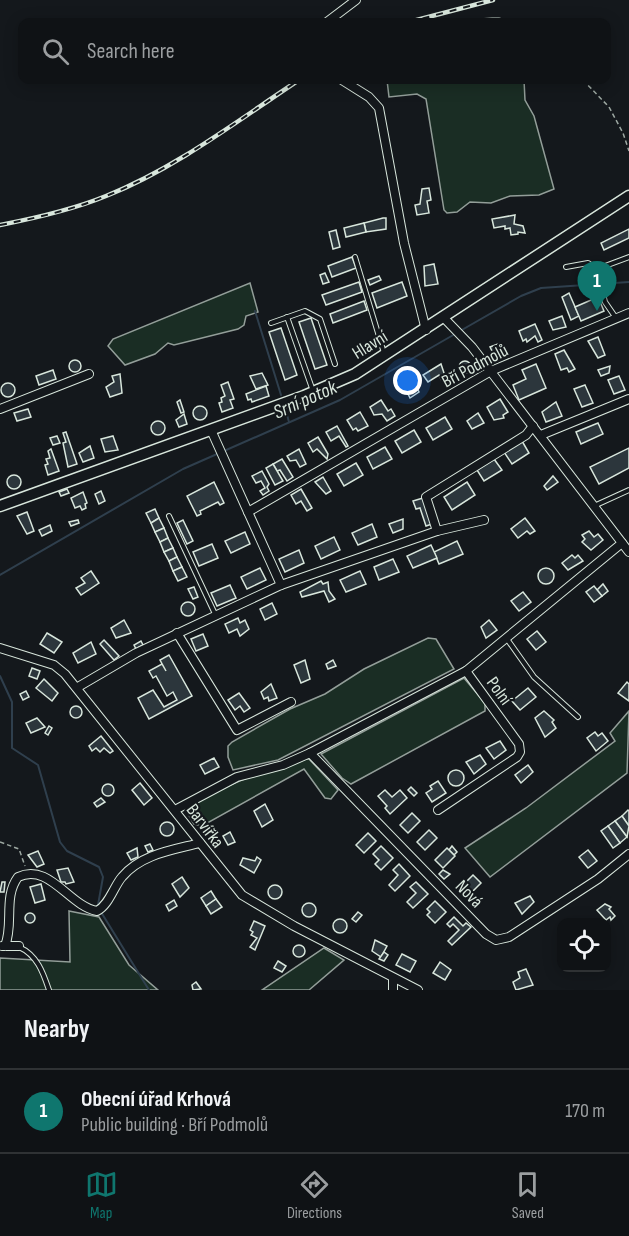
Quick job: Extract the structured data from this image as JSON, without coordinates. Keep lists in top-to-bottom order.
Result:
{
  "streets": {
    "street": [
      "Hlavní",
      "Bří Podmolů",
      "Polní",
      "Barvířka",
      "Nová"
    ]
  },
  "water": ["Srní potok"],
  "page": {
    "search": "Search here",
    "pins": "1",
    "heading": "Nearby",
    "list": [
      {
        "mark": "1",
        "name": "Obecní úřad Krhová",
        "note": "Public building · Bří Podmolů",
        "value": "170 m"
      }
    ],
    "nav": ["Map", "Directions", "Saved"]
  }
}
